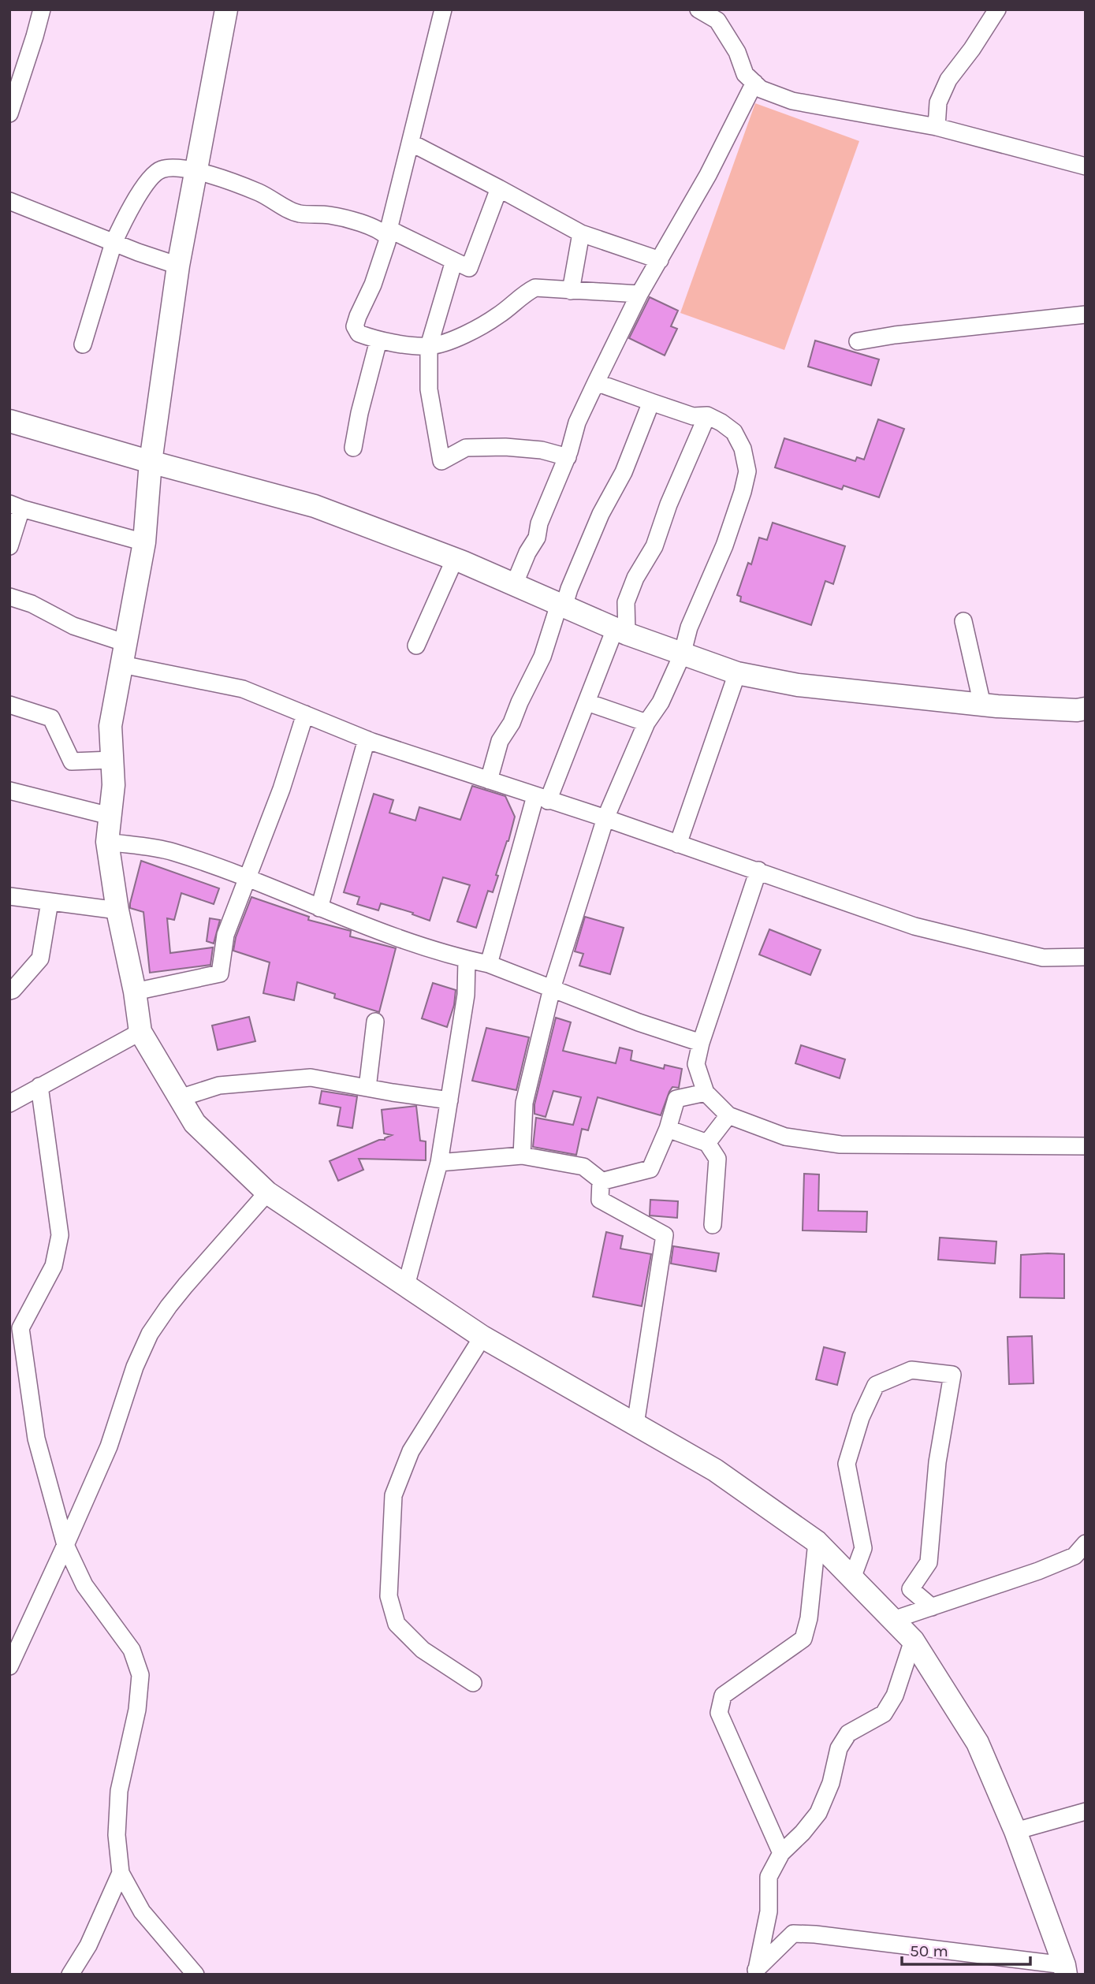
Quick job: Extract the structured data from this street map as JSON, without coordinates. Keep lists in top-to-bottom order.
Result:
{
  "scale_bar": "50 m"
}
